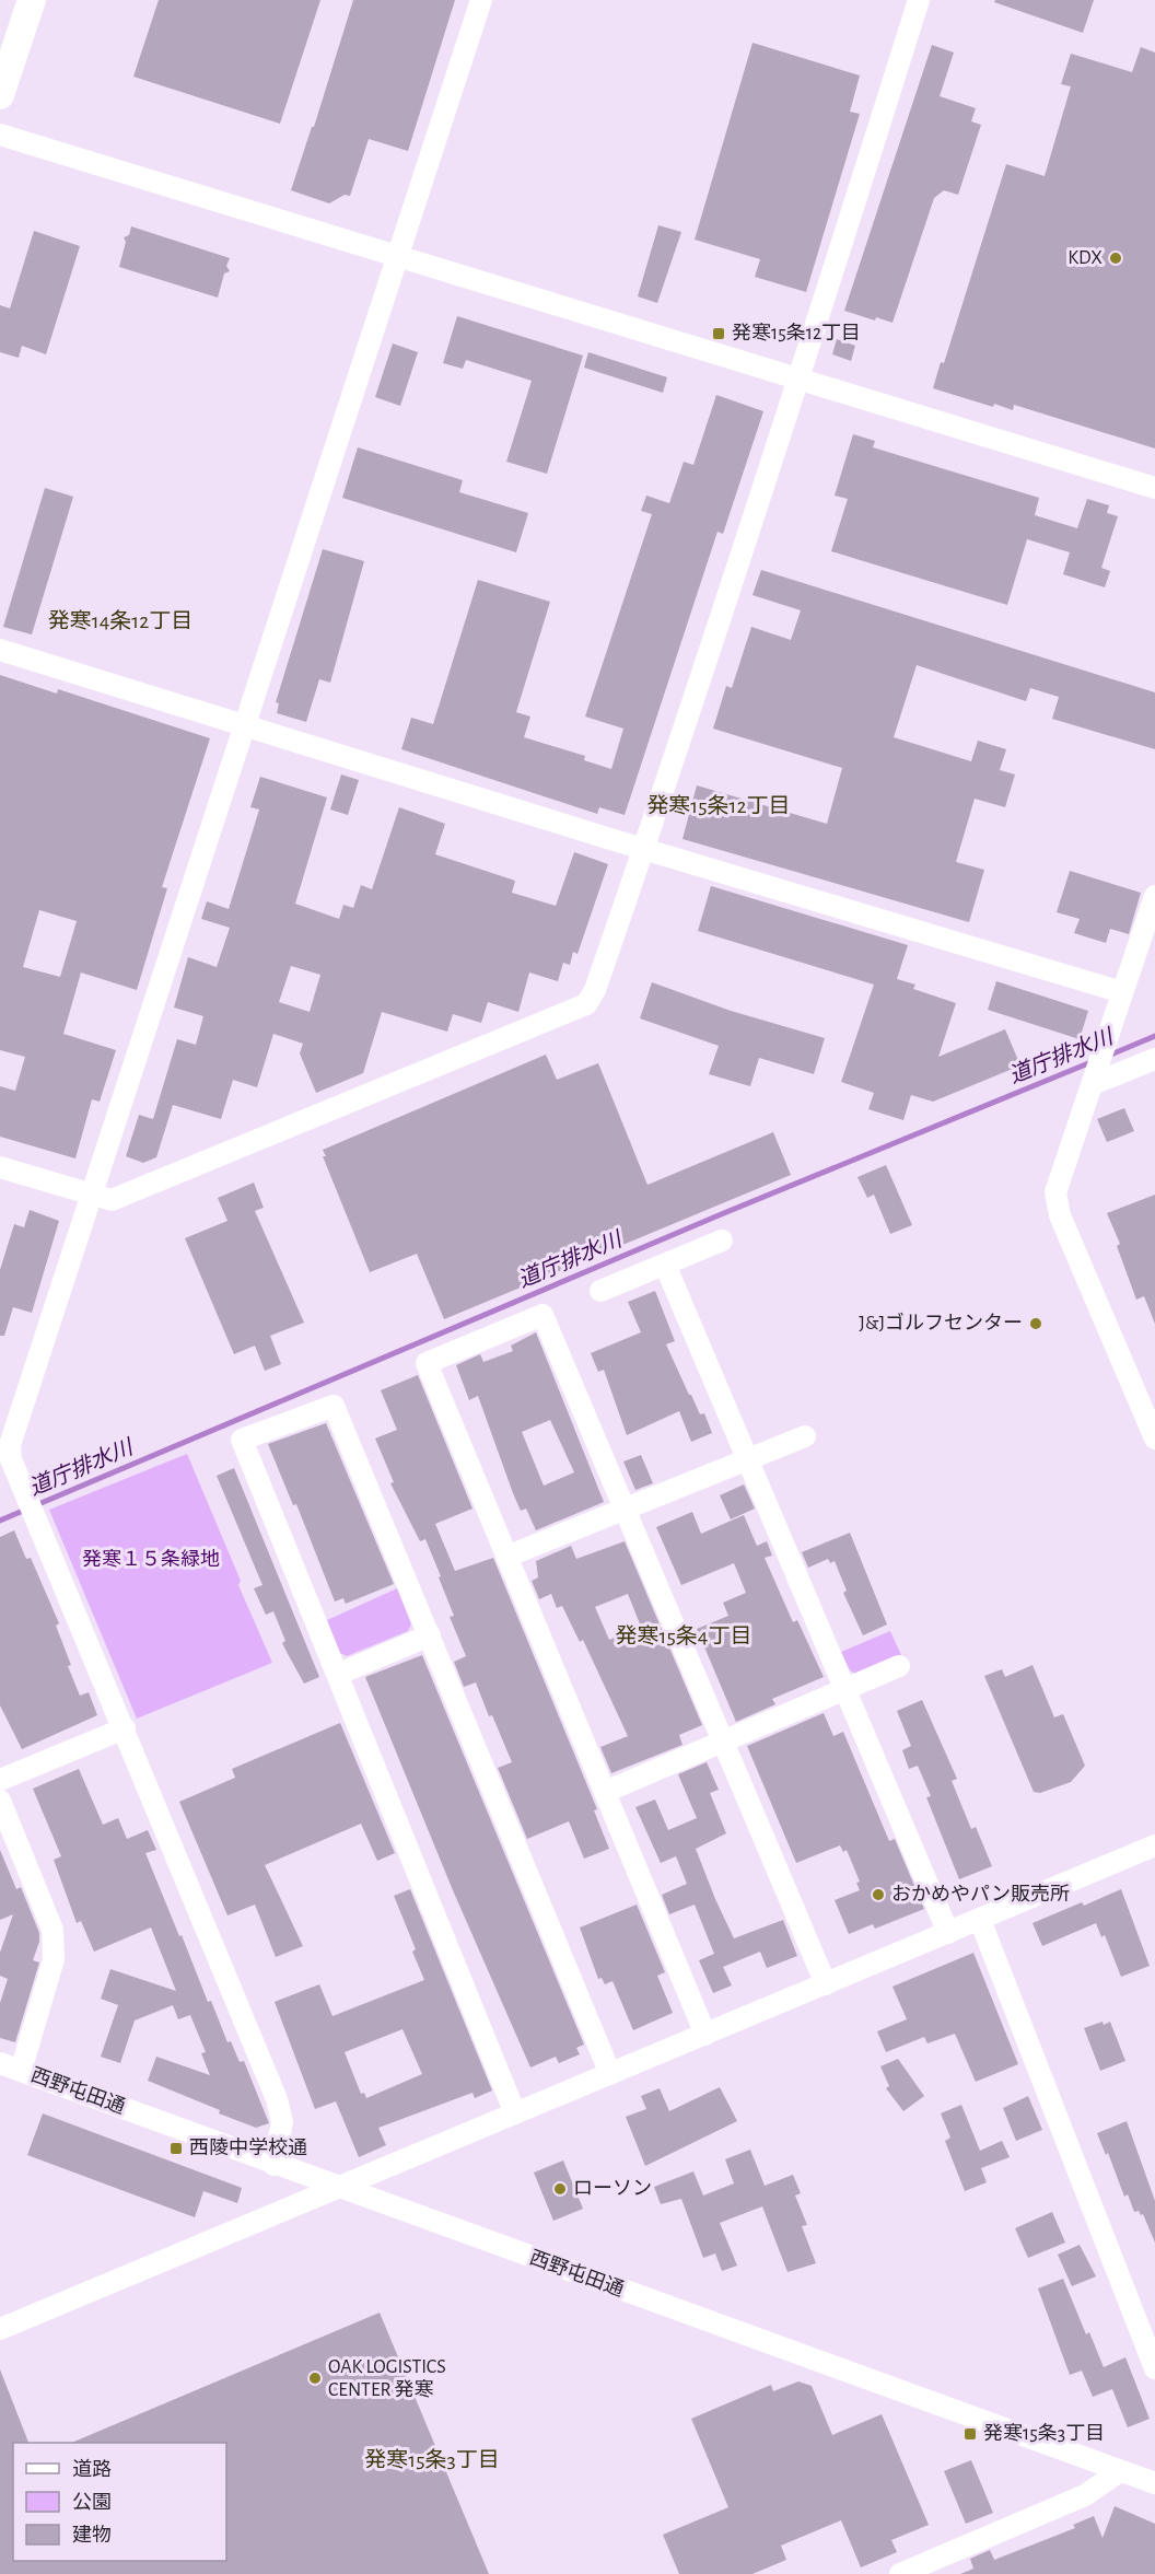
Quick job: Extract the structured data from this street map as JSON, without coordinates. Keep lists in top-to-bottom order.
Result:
{
  "streets": {
    "street": ["西野屯田通"]
  },
  "districts": [
    "発寒14条12丁目",
    "発寒15条12丁目",
    "発寒15条4丁目",
    "発寒15条3丁目"
  ],
  "water": ["道庁排水川"],
  "parks": ["発寒１５条緑地"],
  "places": {
    "other": [
      "KDX",
      "J&Jゴルフセンター",
      "おかめやパン販売所",
      "ローソン",
      "OAK LOGISTICS CENTER 発寒"
    ],
    "transit": ["発寒15条12丁目", "西陵中学校通", "発寒15条3丁目"]
  },
  "legend": ["道路", "公園", "建物"]
}
